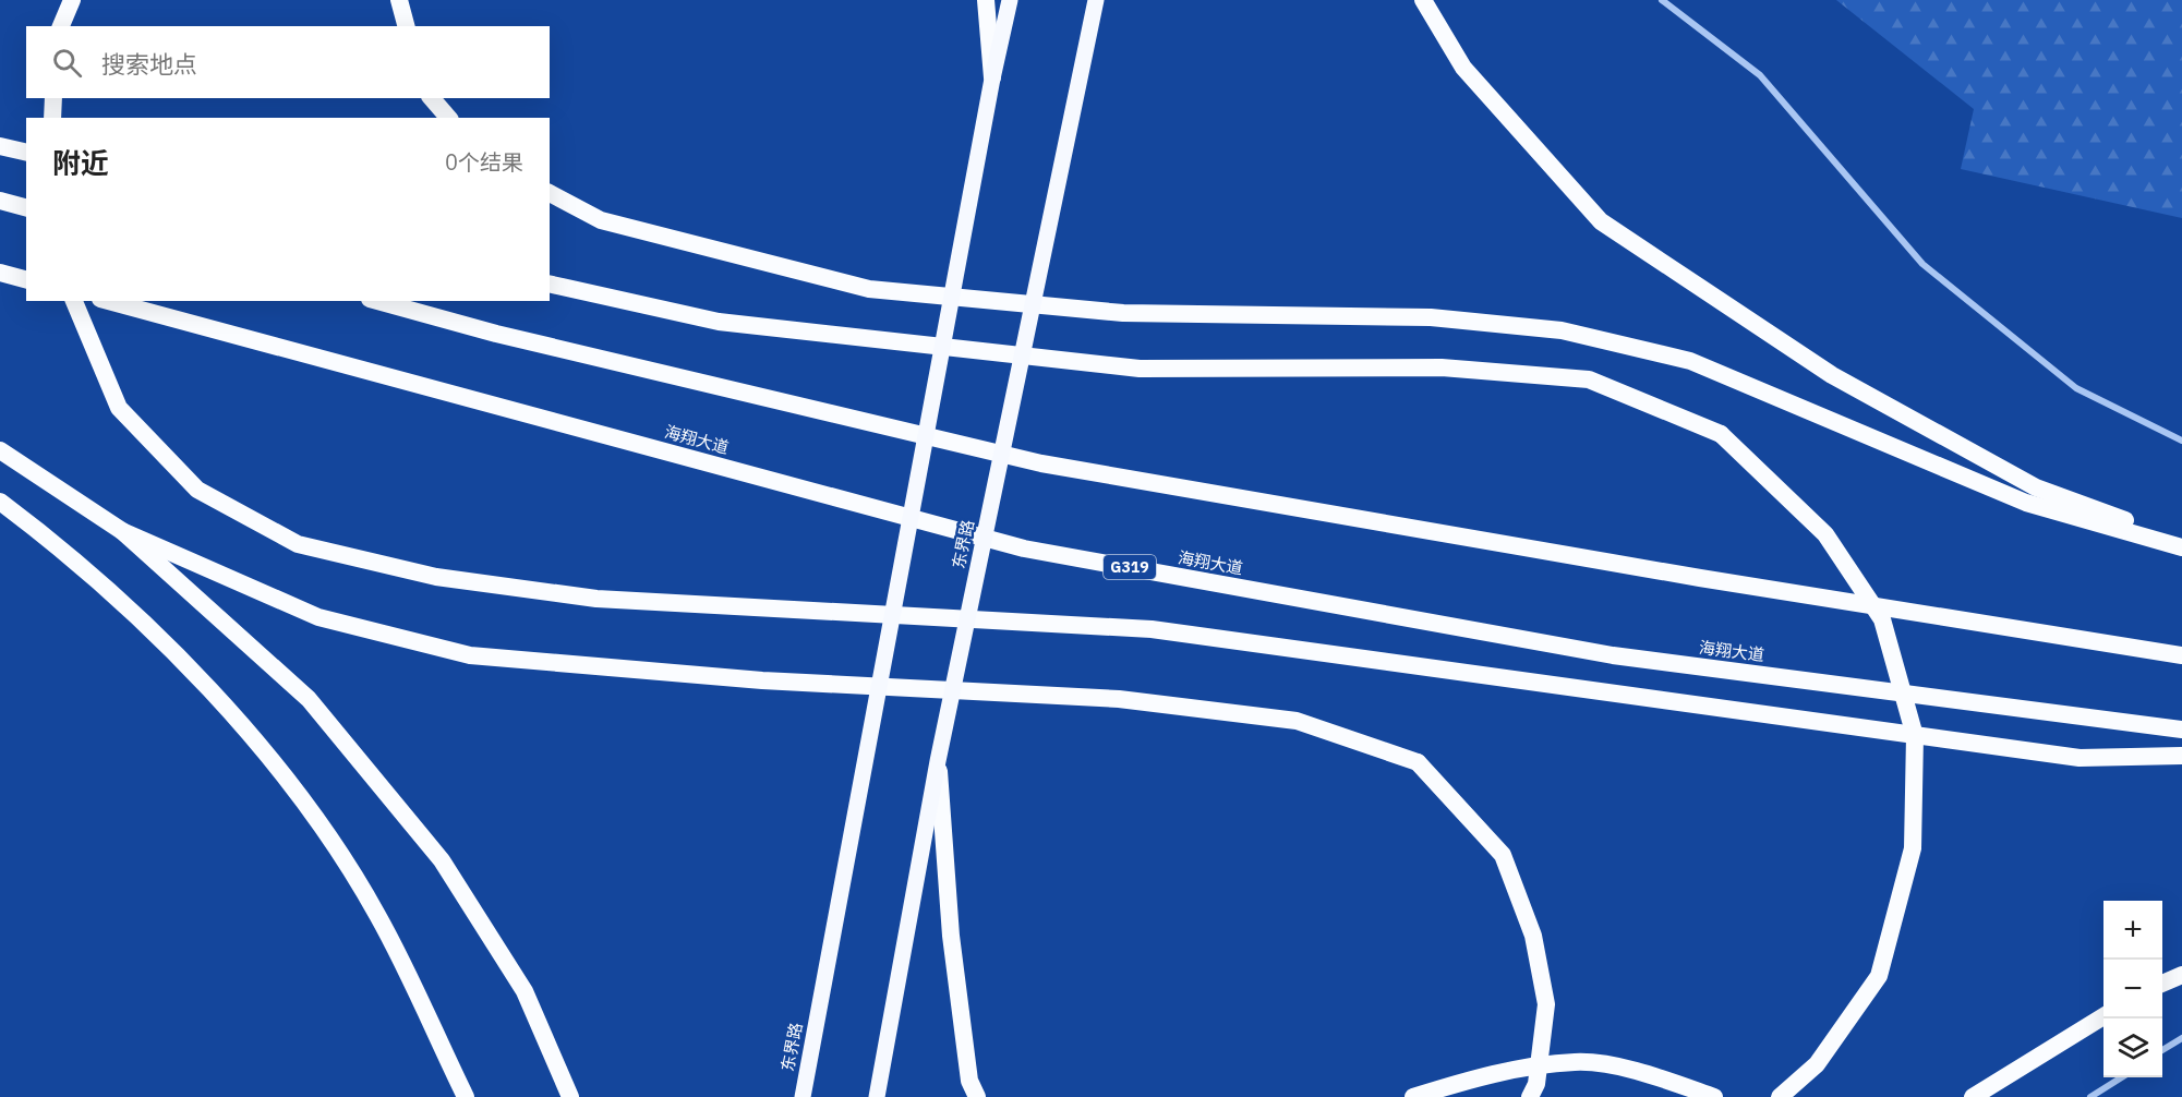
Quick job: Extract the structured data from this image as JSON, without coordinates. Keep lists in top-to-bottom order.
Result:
{
  "streets": {
    "highway": ["海翔大道", "G319"],
    "main road": ["东界路"]
  },
  "page": {
    "search": "搜索地点",
    "heading": ["附近", "0个结果"],
    "map_buttons": ["+", "−"]
  }
}
